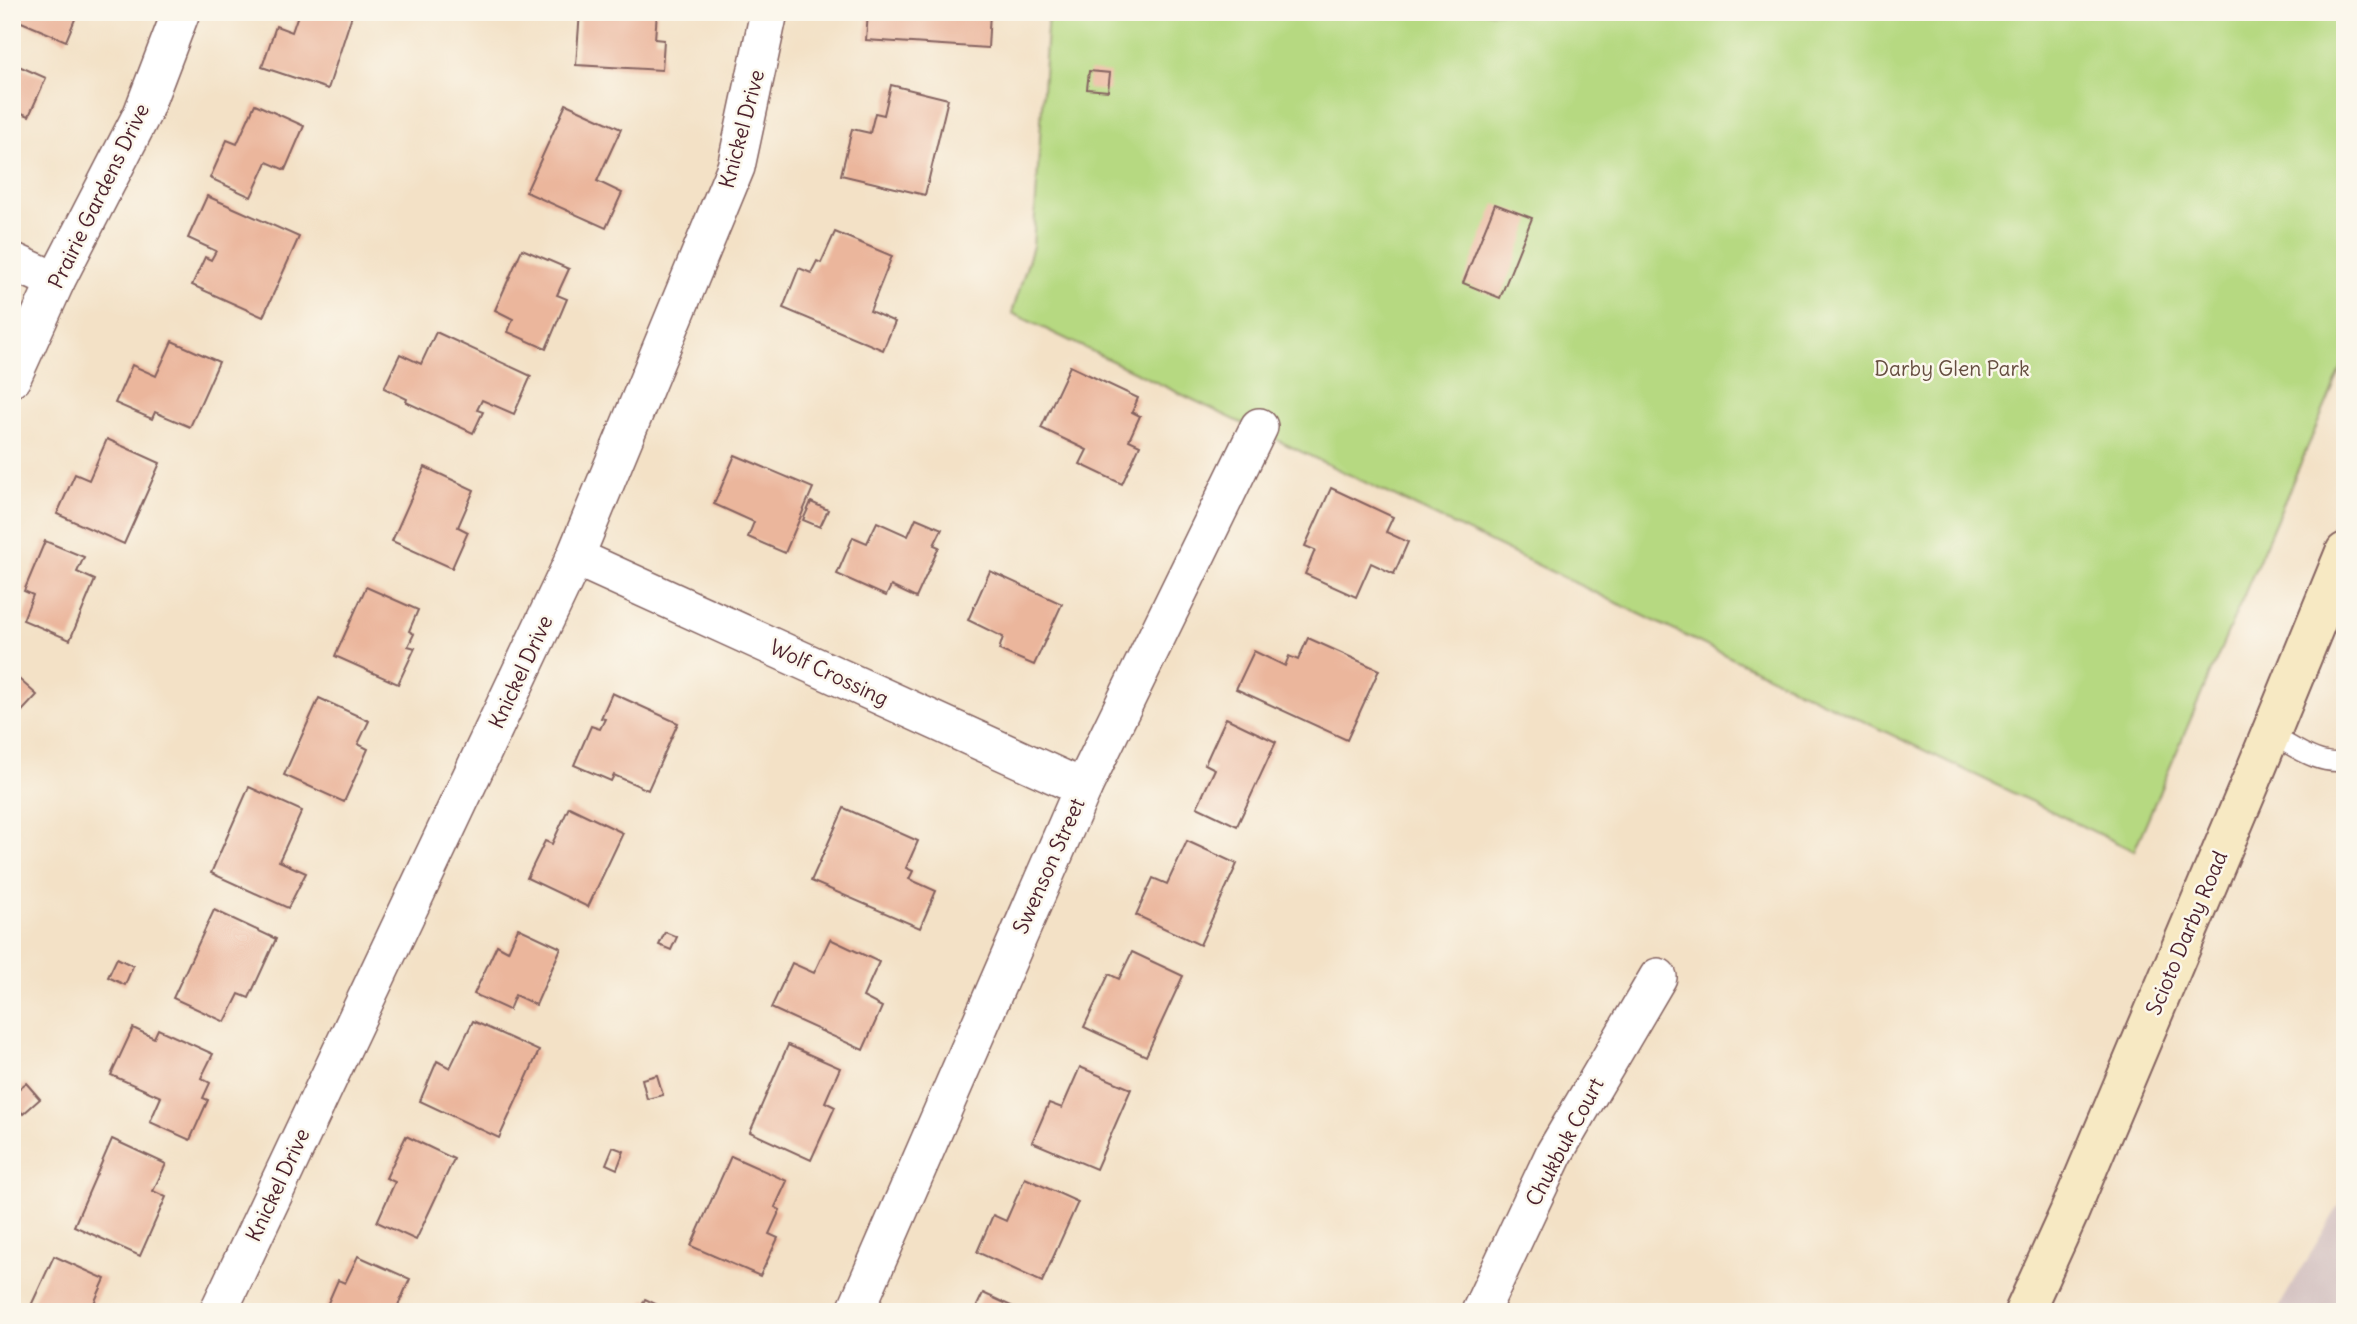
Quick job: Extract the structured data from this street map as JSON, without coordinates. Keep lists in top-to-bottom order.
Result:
{
  "streets": {
    "main road": ["Scioto Darby Road"],
    "street": [
      "Knickel Drive",
      "Prairie Gardens Drive",
      "Wolf Crossing",
      "Swenson Street",
      "Chukbuk Court"
    ]
  },
  "crossings": [
    ["Knickel Drive", "Wolf Crossing"],
    ["Wolf Crossing", "Swenson Street"]
  ],
  "parks": ["Darby Glen Park"]
}
